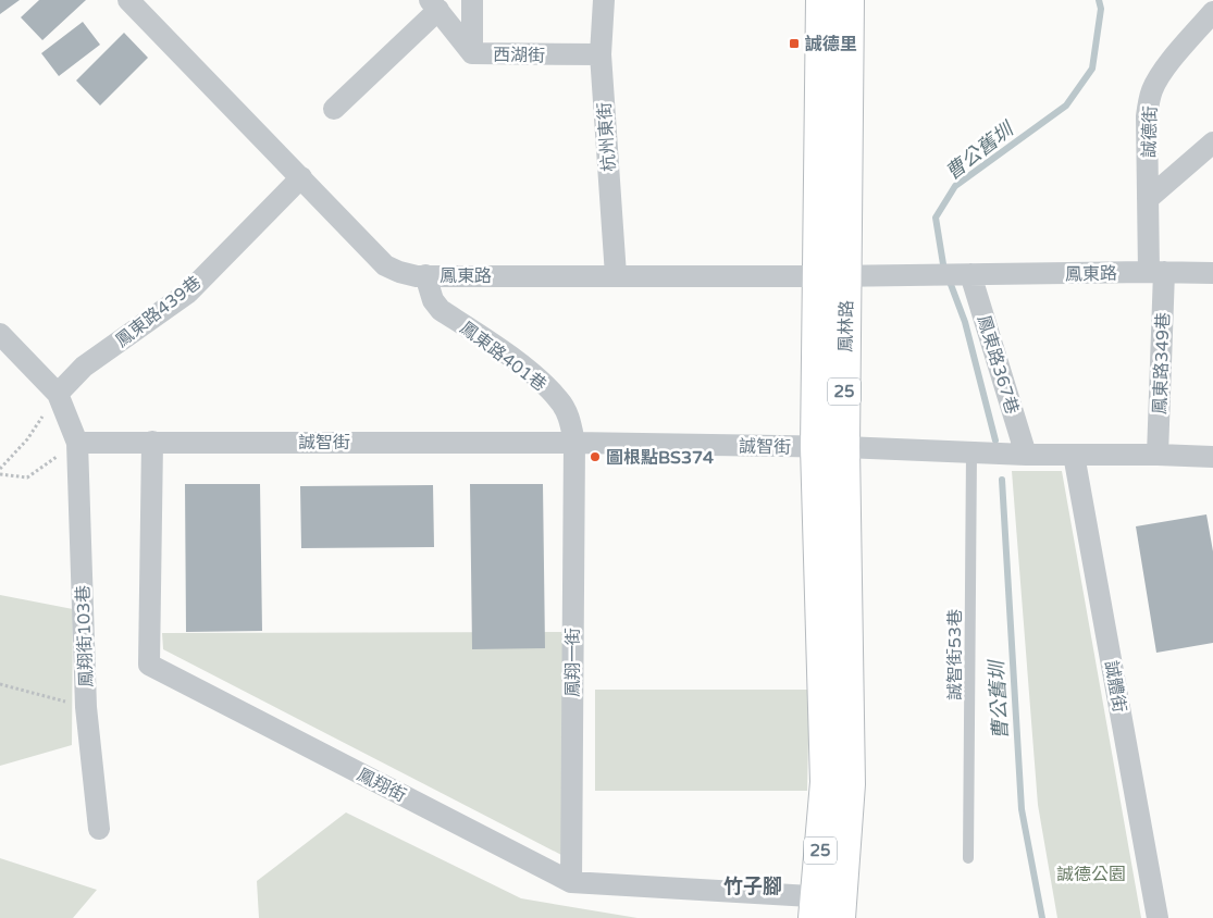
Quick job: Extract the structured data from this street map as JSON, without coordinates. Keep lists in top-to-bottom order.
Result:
{
  "streets": {
    "main road": ["鳳林路", "25"],
    "street": [
      "西湖街",
      "誠德街",
      "杭州東街",
      "鳳東路",
      "鳳東路439巷",
      "鳳東路401巷",
      "鳳東路349巷",
      "鳳東路367巷",
      "誠智街",
      "鳳翔街103巷",
      "鳳翔一街",
      "誠體街",
      "鳳翔街"
    ],
    "lane": ["誠智街53巷"]
  },
  "crossings": [
    ["西湖街", "杭州東街"],
    ["誠德街", "鳳東路"],
    ["誠德街", "鳳東路349巷"],
    ["杭州東街", "鳳東路"],
    ["鳳東路", "鳳東路439巷"],
    ["鳳東路", "鳳林路"],
    ["鳳東路", "鳳東路401巷"],
    ["鳳東路", "鳳東路349巷"],
    ["鳳東路", "鳳東路367巷"],
    ["鳳東路439巷", "鳳翔街103巷"],
    ["鳳林路", "誠智街"],
    ["鳳林路", "鳳翔街"],
    ["鳳東路401巷", "誠智街"],
    ["鳳東路401巷", "鳳翔一街"],
    ["鳳東路349巷", "誠智街"],
    ["鳳東路367巷", "誠智街"],
    ["誠智街", "鳳翔街103巷"],
    ["誠智街", "誠智街53巷"],
    ["誠智街", "鳳翔一街"],
    ["誠智街", "誠體街"],
    ["誠智街", "鳳翔街"],
    ["鳳翔一街", "鳳翔街"]
  ],
  "districts": ["竹子腳"],
  "water": ["曹公舊圳"],
  "parks": ["誠德公園"],
  "places": {
    "transit": ["誠德里"],
    "other": ["圖根點BS374"]
  }
}
